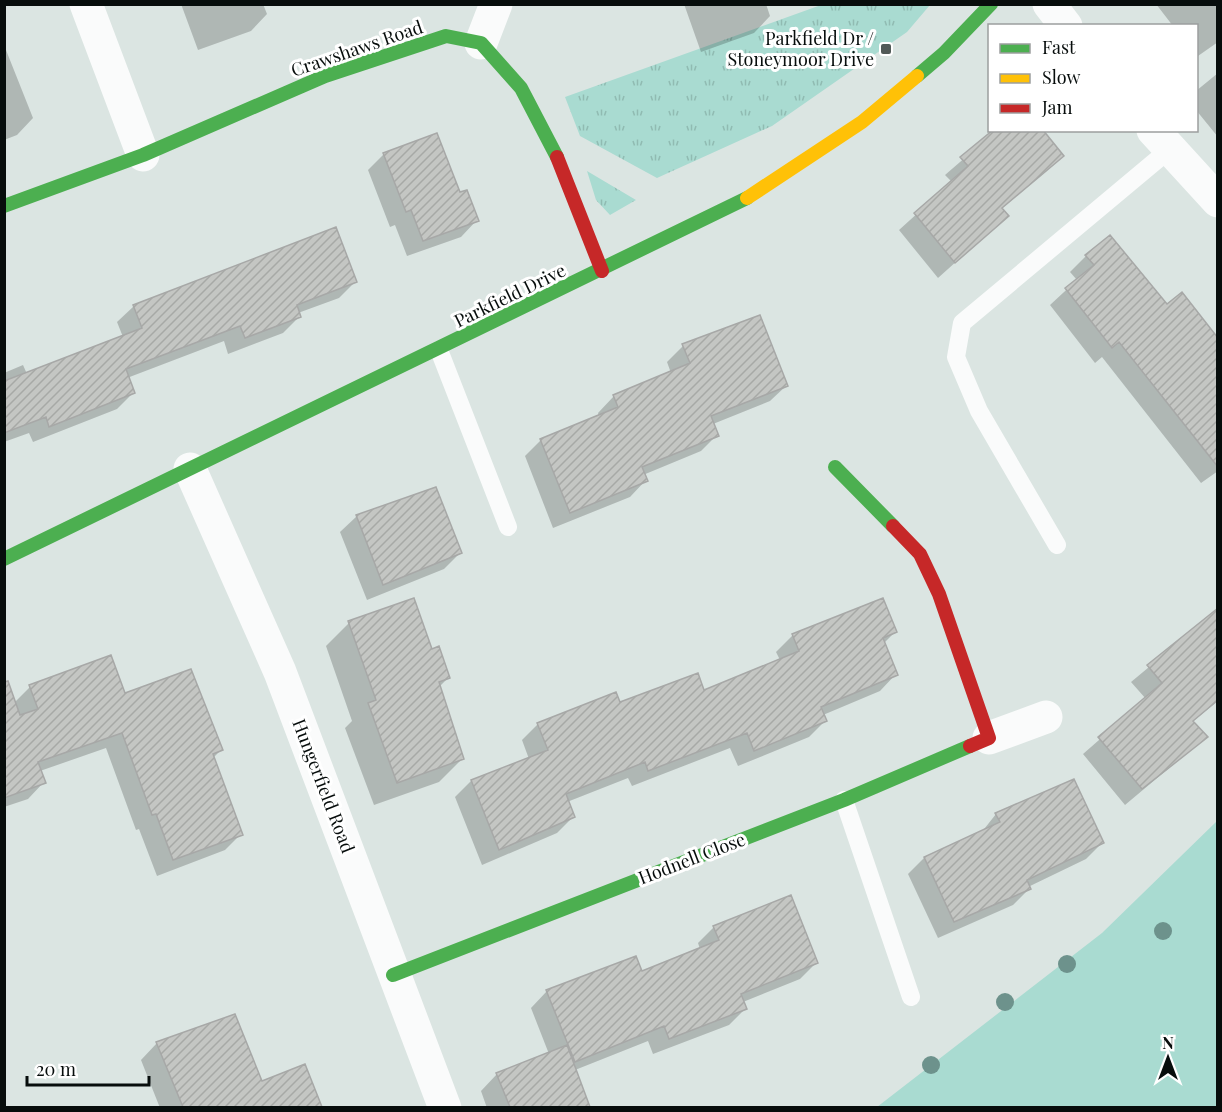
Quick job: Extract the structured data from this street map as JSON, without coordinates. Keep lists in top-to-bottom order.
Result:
{
  "streets": {
    "street": [
      "Crawshaws Road",
      "Parkfield Drive",
      "Hungerfield Road",
      "Hodnell Close"
    ]
  },
  "crossings": [
    ["Parkfield Drive", "Hungerfield Road"],
    ["Hungerfield Road", "Hodnell Close"]
  ],
  "places": {
    "transit": ["Parkfield Dr / Stoneymoor Drive"]
  },
  "legend": ["Fast", "Slow", "Jam"],
  "scale_bar": "20 m",
  "north": "top"
}
